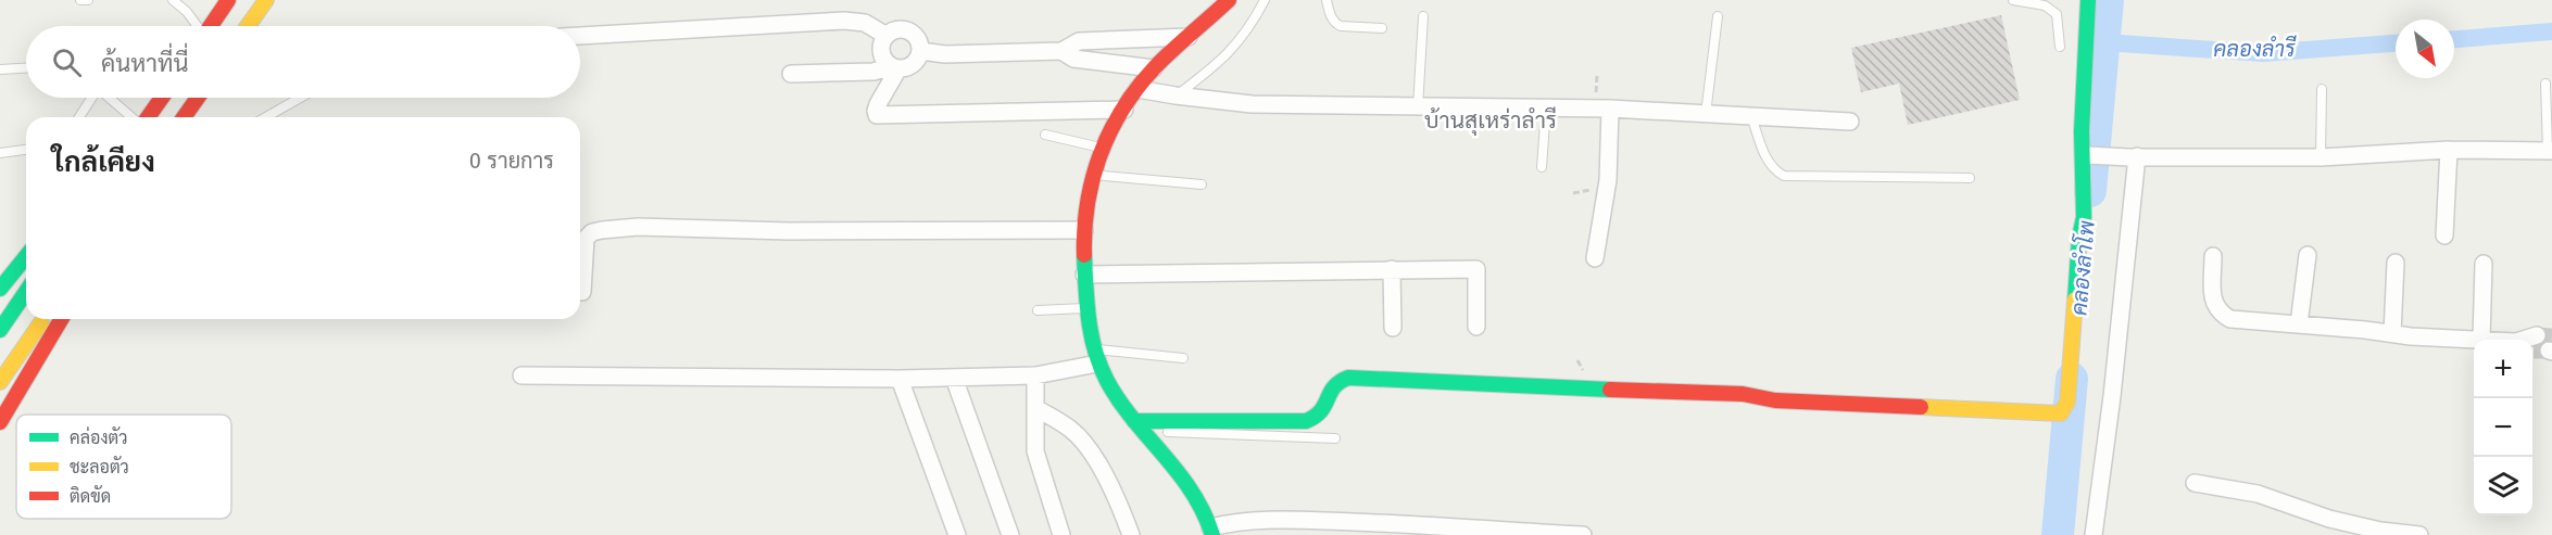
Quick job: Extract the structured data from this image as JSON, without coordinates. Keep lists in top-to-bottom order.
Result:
{
  "districts": ["บ้านสุเหร่าลำรี"],
  "water": ["คลองลำรี", "คลองลำโพ"],
  "legend": ["คล่องตัว", "ชะลอตัว", "ติดขัด"],
  "north": "bottom right",
  "page": {
    "search": "ค้นหาที่นี่",
    "heading": ["ใกล้เคียง", "0 รายการ"],
    "map_buttons": ["+", "−"]
  }
}
